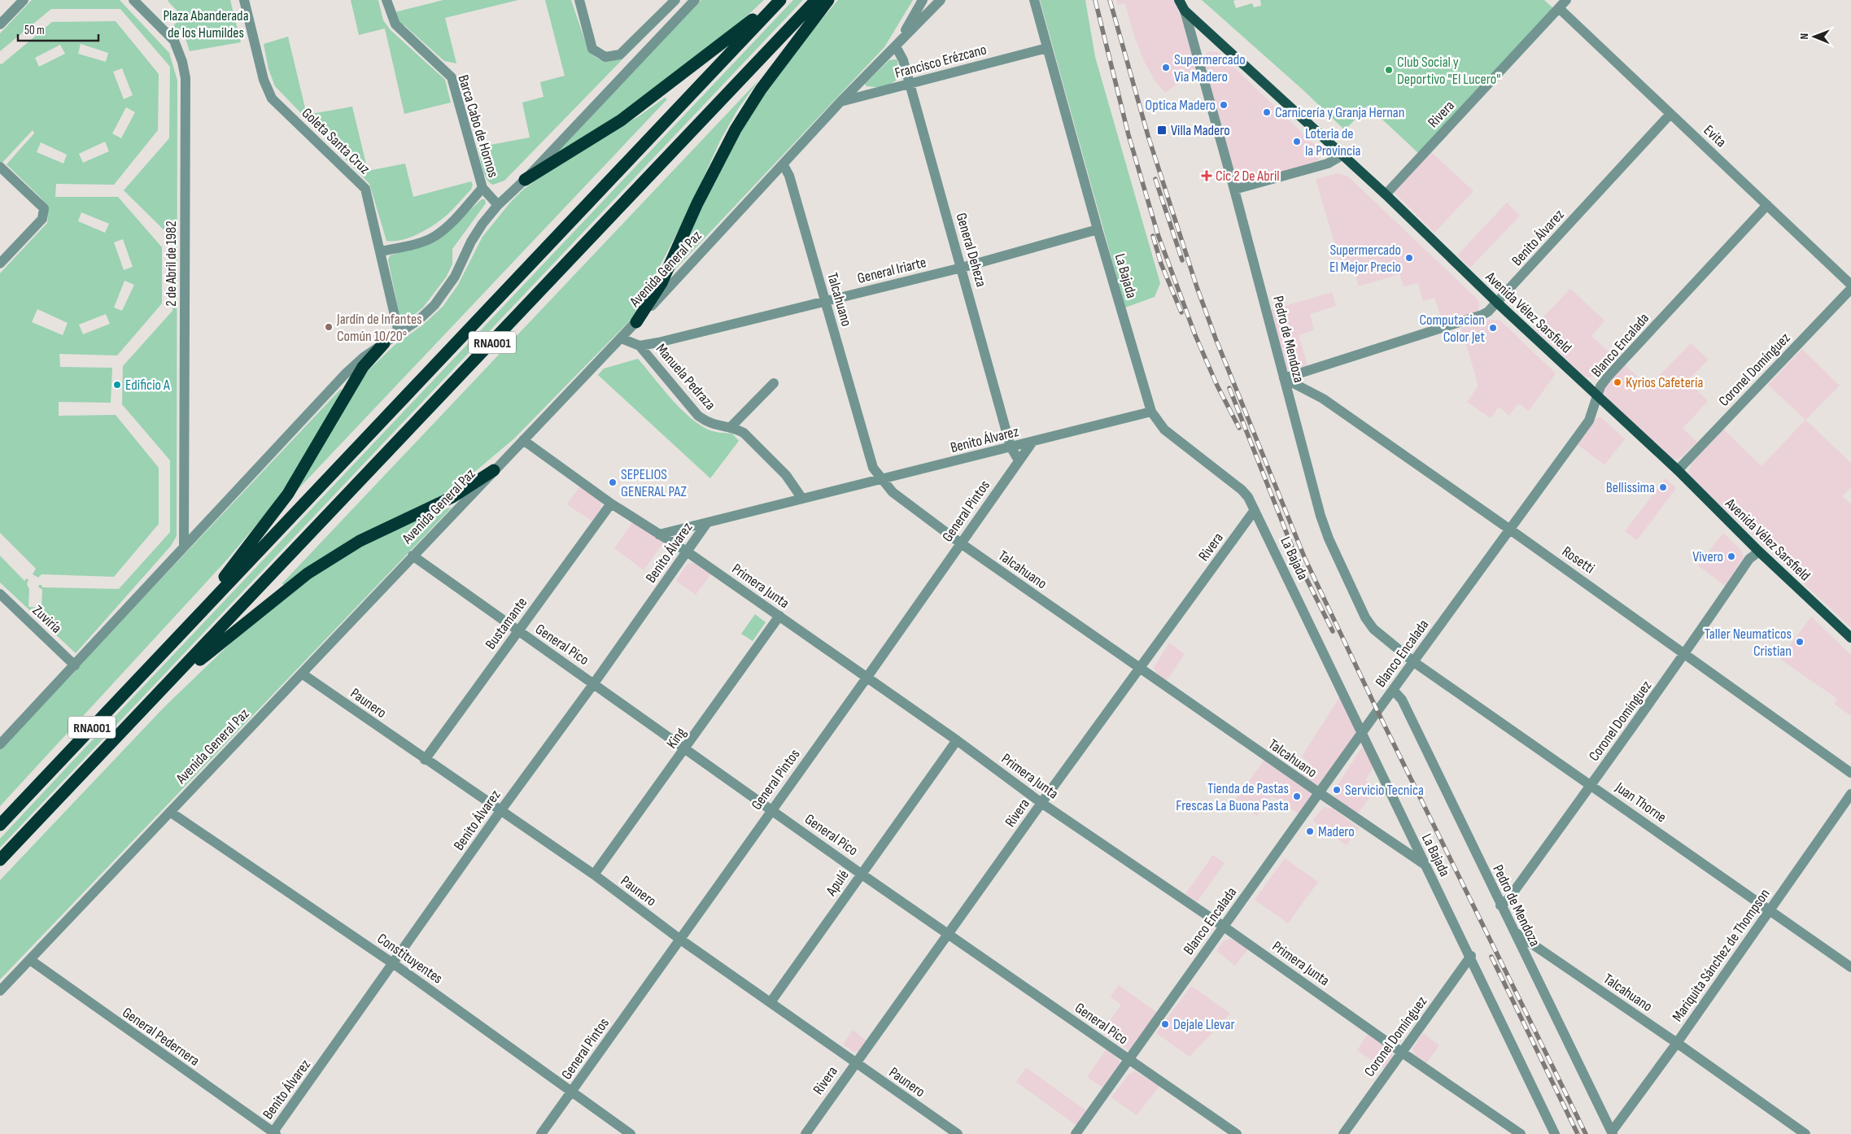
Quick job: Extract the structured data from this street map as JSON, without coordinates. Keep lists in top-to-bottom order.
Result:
{
  "streets": {
    "highway": ["RNA001"],
    "main road": ["Avenida Vélez Sarsfield", "Pedro de Mendoza"],
    "street": [
      "Francisco Erézcano",
      "Rivera",
      "Barca Cabo de Hornos",
      "Evita",
      "Goleta Santa Cruz",
      "Benito Álvarez",
      "General Deheza",
      "2 de Abril de 1982",
      "Avenida General Paz",
      "General Iriarte",
      "La Bajada",
      "Talcahuano",
      "Blanco Encalada",
      "Coronel Domínguez",
      "Manuela Pedraza",
      "General Pintos",
      "Rosetti",
      "Primera Junta",
      "Zuviría",
      "Bustamante",
      "General Pico",
      "Paunero",
      "King",
      "Juan Thorne",
      "Apulé",
      "Mariquita Sánchez de Thompson",
      "Constituyentes",
      "General Pedernera"
    ]
  },
  "crossings": [
    ["Francisco Erézcano", "General Deheza"],
    ["Francisco Erézcano", "Avenida General Paz"],
    ["Francisco Erézcano", "La Bajada"],
    ["Rivera", "Evita"],
    ["Rivera", "La Bajada"],
    ["Rivera", "Talcahuano"],
    ["Rivera", "Avenida Vélez Sarsfield"],
    ["Rivera", "Primera Junta"],
    ["Rivera", "General Pico"],
    ["Rivera", "Paunero"],
    ["Evita", "Benito Álvarez"],
    ["Evita", "Blanco Encalada"],
    ["Benito Álvarez", "General Deheza"],
    ["Benito Álvarez", "La Bajada"],
    ["Benito Álvarez", "Talcahuano"],
    ["Benito Álvarez", "Avenida Vélez Sarsfield"],
    ["Benito Álvarez", "Pedro de Mendoza"],
    ["Benito Álvarez", "Manuela Pedraza"],
    ["Benito Álvarez", "General Pintos"],
    ["Benito Álvarez", "Rosetti"],
    ["Benito Álvarez", "Primera Junta"],
    ["Benito Álvarez", "General Pico"],
    ["Benito Álvarez", "Paunero"],
    ["Benito Álvarez", "Constituyentes"],
    ["Benito Álvarez", "General Pedernera"],
    ["General Deheza", "Avenida General Paz"],
    ["General Deheza", "General Iriarte"],
    ["General Deheza", "General Pintos"],
    ["Avenida General Paz", "Talcahuano"],
    ["Avenida General Paz", "Primera Junta"],
    ["Avenida General Paz", "General Pico"],
    ["Avenida General Paz", "Paunero"],
    ["Avenida General Paz", "Constituyentes"],
    ["Avenida General Paz", "General Pedernera"],
    ["General Iriarte", "La Bajada"],
    ["General Iriarte", "Talcahuano"],
    ["General Iriarte", "Manuela Pedraza"],
    ["La Bajada", "Talcahuano"],
    ["La Bajada", "Blanco Encalada"],
    ["La Bajada", "Coronel Domínguez"],
    ["Talcahuano", "Pedro de Mendoza"],
    ["Talcahuano", "Blanco Encalada"],
    ["Talcahuano", "General Pintos"],
    ["Talcahuano", "Mariquita Sánchez de Thompson"],
    ["Avenida Vélez Sarsfield", "Pedro de Mendoza"],
    ["Avenida Vélez Sarsfield", "Blanco Encalada"],
    ["Avenida Vélez Sarsfield", "Coronel Domínguez"],
    ["Pedro de Mendoza", "Blanco Encalada"],
    ["Pedro de Mendoza", "Coronel Domínguez"],
    ["Pedro de Mendoza", "Rosetti"],
    ["Pedro de Mendoza", "Juan Thorne"],
    ["Pedro de Mendoza", "Mariquita Sánchez de Thompson"],
    ["Blanco Encalada", "Rosetti"],
    ["Blanco Encalada", "Primera Junta"],
    ["Blanco Encalada", "General Pico"],
    ["Blanco Encalada", "Juan Thorne"],
    ["Coronel Domínguez", "Rosetti"],
    ["Coronel Domínguez", "Primera Junta"],
    ["Coronel Domínguez", "Juan Thorne"],
    ["General Pintos", "Primera Junta"],
    ["General Pintos", "General Pico"],
    ["General Pintos", "Paunero"],
    ["General Pintos", "Constituyentes"],
    ["Primera Junta", "Bustamante"],
    ["Primera Junta", "King"],
    ["Primera Junta", "Apulé"],
    ["Bustamante", "General Pico"],
    ["Bustamante", "Paunero"],
    ["General Pico", "King"],
    ["General Pico", "Apulé"],
    ["Paunero", "King"],
    ["Paunero", "Apulé"],
    ["Juan Thorne", "Mariquita Sánchez de Thompson"]
  ],
  "parks": ["Plaza Abanderada de los Humildes"],
  "places": {
    "other": [
      "Supermercado Via Madero",
      "Club Social y Deportivo \"El Lucero\"",
      "Optica Madero",
      "Carnicería y Granja Hernan",
      "Loteria de la Provincia",
      "Supermercado El Mejor Precio",
      "Jardín de Infantes Común 10/20°",
      "Computacion Color Jet",
      "Kyrios Cafetería",
      "Edificio A",
      "SEPELIOS GENERAL PAZ",
      "Bellissima",
      "Vivero",
      "Taller Neumaticos Cristian",
      "Servicio Tecnica",
      "Tienda de Pastas Frescas La Buona Pasta",
      "Madero",
      "Dejale Llevar"
    ],
    "transit": ["Villa Madero"],
    "health": ["Cic 2 De Abril"]
  },
  "scale_bar": "50 m",
  "north": "left"
}
